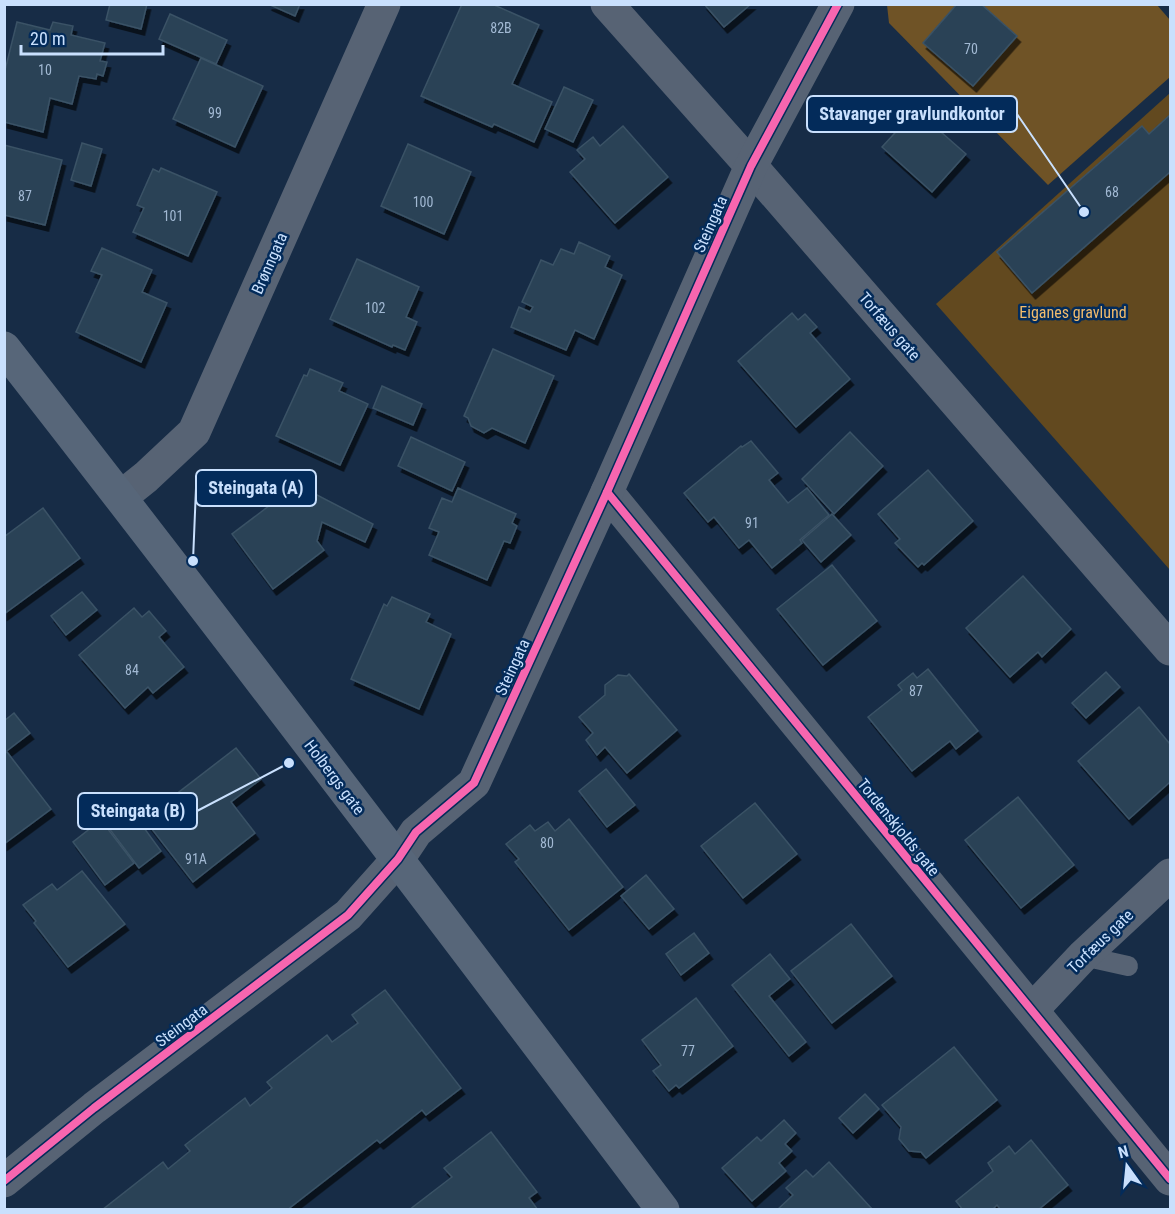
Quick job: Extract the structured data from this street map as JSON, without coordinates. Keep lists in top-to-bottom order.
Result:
{
  "streets": {
    "main road": ["Holbergs gate"],
    "street": [
      "Steingata",
      "Brønngata",
      "Torfæus gate",
      "Tordenskjolds gate"
    ]
  },
  "crossings": [
    ["Steingata", "Torfæus gate"],
    ["Steingata", "Holbergs gate"],
    ["Steingata", "Tordenskjolds gate"],
    ["Brønngata", "Holbergs gate"],
    ["Torfæus gate", "Tordenskjolds gate"]
  ],
  "parks": ["Eiganes gravlund"],
  "places": ["Stavanger gravlundkontor", "Steingata (A)", "Steingata (B)"],
  "house_numbers": [
    "82B",
    "70",
    "10",
    "99",
    "68",
    "87",
    "100",
    "101",
    "102",
    "91",
    "84",
    "87",
    "80",
    "91A",
    "77"
  ],
  "scale_bar": "20 m",
  "north": "top"
}
